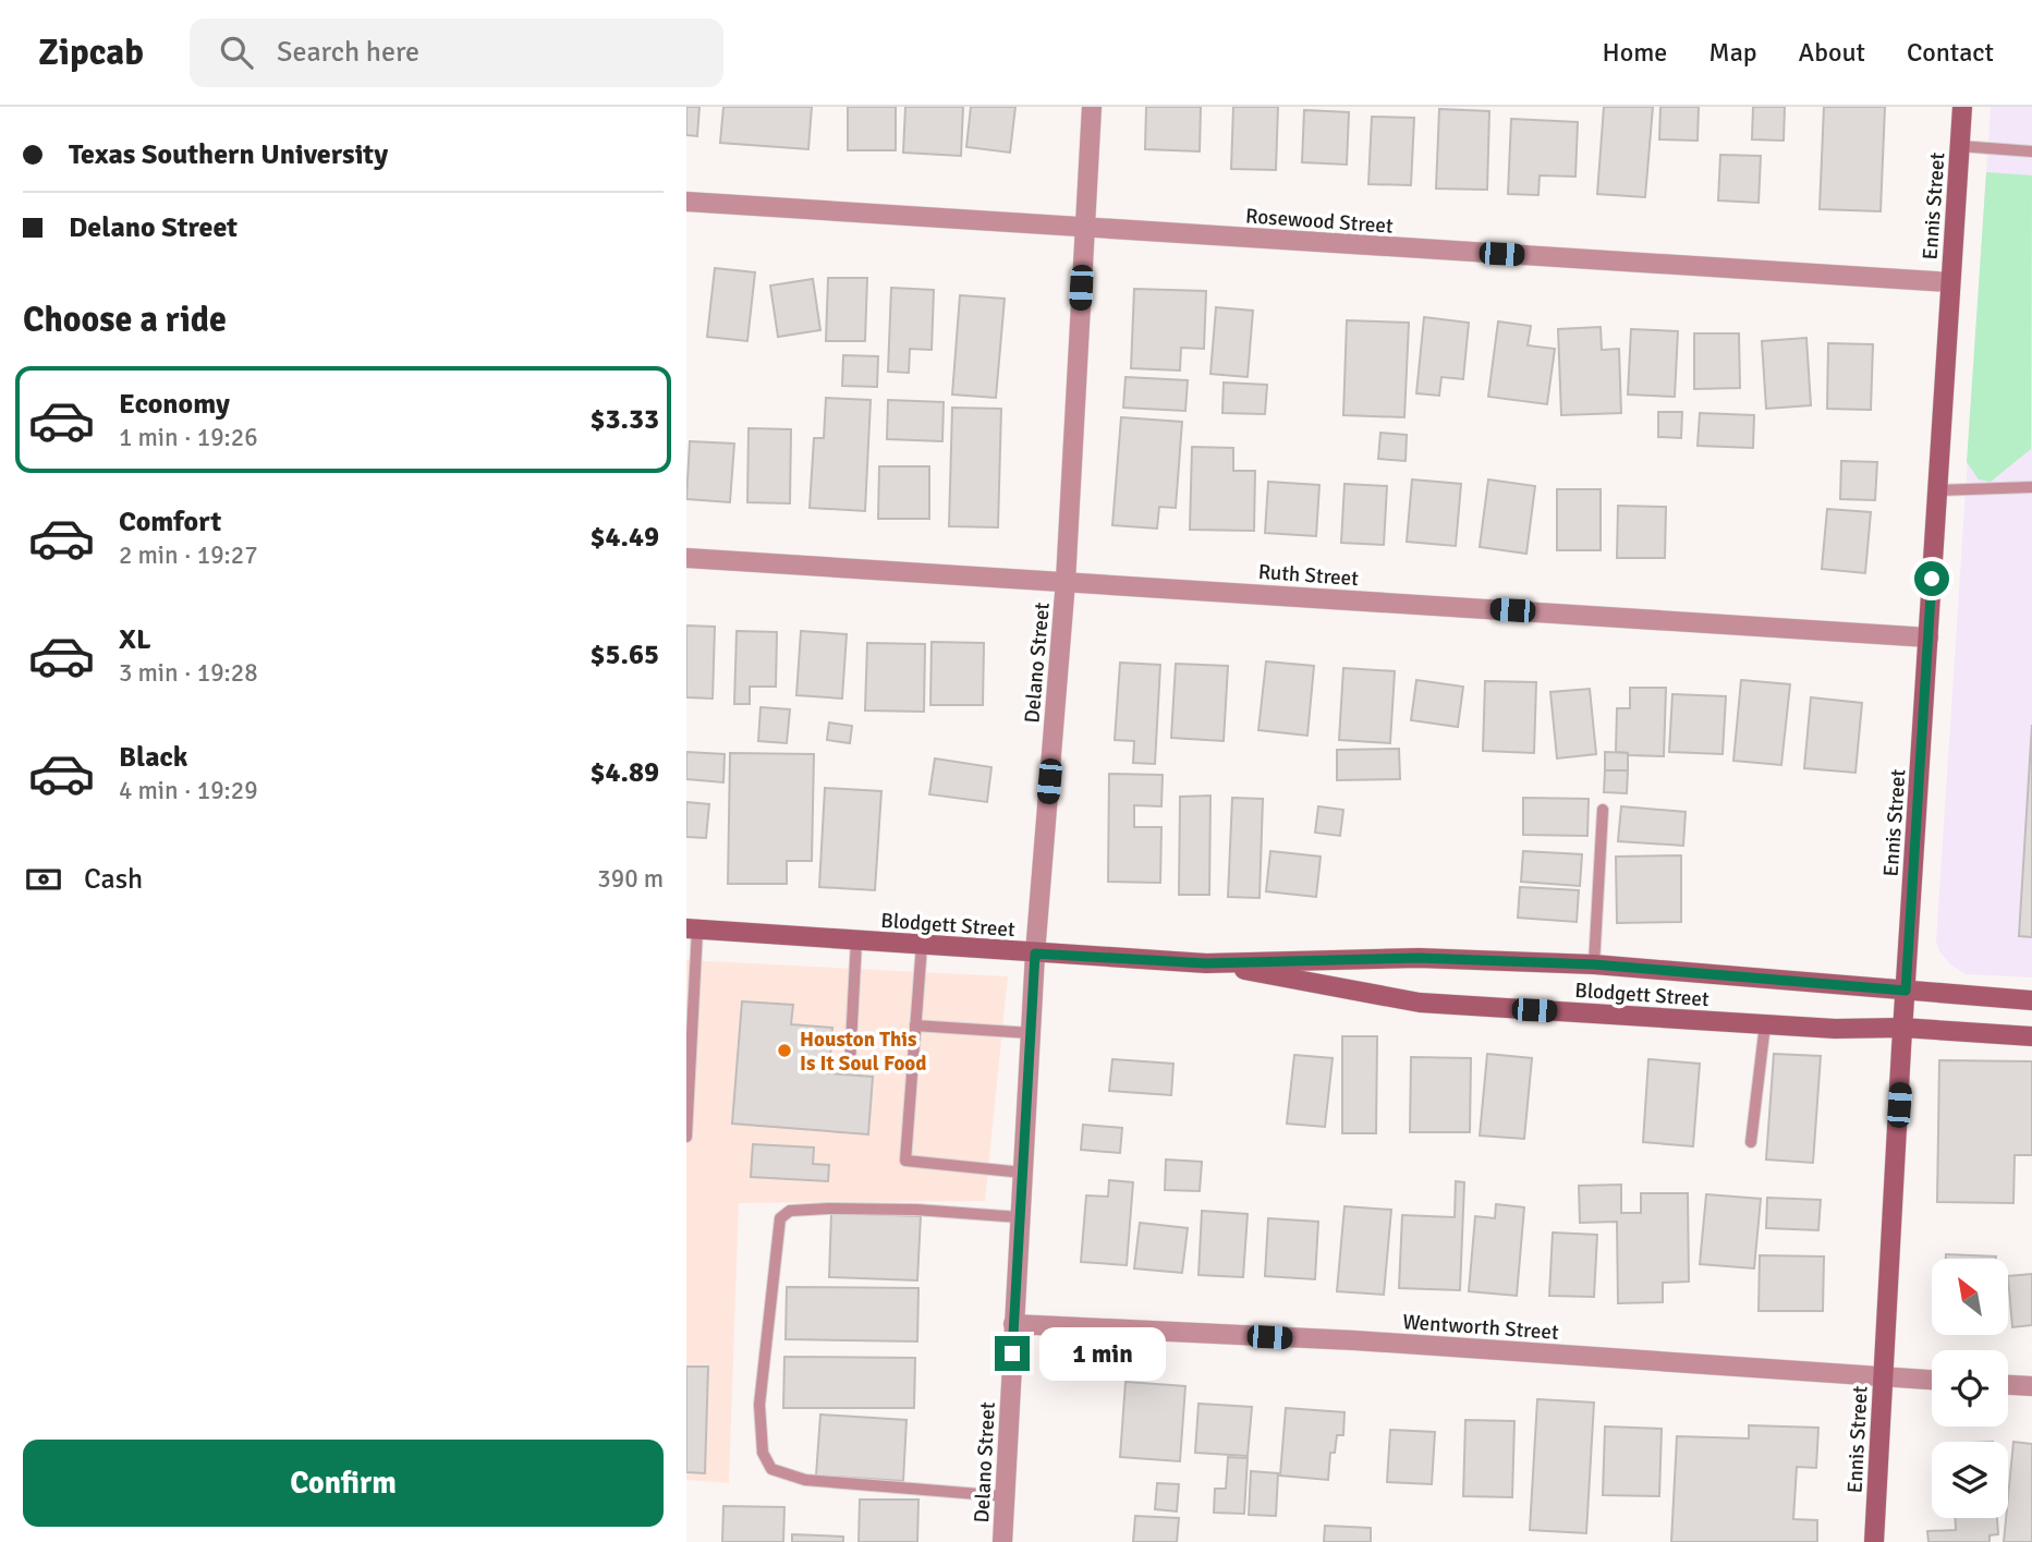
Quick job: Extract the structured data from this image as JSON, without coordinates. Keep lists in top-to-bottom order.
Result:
{
  "streets": {
    "main road": ["Ennis Street", "Blodgett Street"],
    "street": [
      "Rosewood Street",
      "Ruth Street",
      "Delano Street",
      "Wentworth Street"
    ]
  },
  "crossings": [
    ["Ennis Street", "Rosewood Street"],
    ["Ennis Street", "Ruth Street"],
    ["Ennis Street", "Blodgett Street"],
    ["Ennis Street", "Wentworth Street"],
    ["Rosewood Street", "Delano Street"],
    ["Ruth Street", "Delano Street"],
    ["Delano Street", "Blodgett Street"],
    ["Delano Street", "Wentworth Street"]
  ],
  "places": ["Houston This Is It Soul Food"],
  "north": "top left",
  "page": {
    "header": "Zipcab",
    "search": "Search here",
    "nav": [
      "Home",
      "Map",
      "About",
      "Contact"
    ],
    "banner": ["Texas Southern University", "Delano Street"],
    "heading": "Choose a ride",
    "list": [
      {
        "name": "Economy",
        "note": "1 min · 19:26",
        "value": "$3.33"
      },
      {
        "name": "Comfort",
        "note": "2 min · 19:27",
        "value": "$4.49"
      },
      {
        "name": "XL",
        "note": "3 min · 19:28",
        "value": "$5.65"
      },
      {
        "name": "Black",
        "note": "4 min · 19:29",
        "value": "$4.89"
      }
    ],
    "pay": ["Cash", "390 m"],
    "bubble": "1 min",
    "buttons": "Confirm"
  }
}
